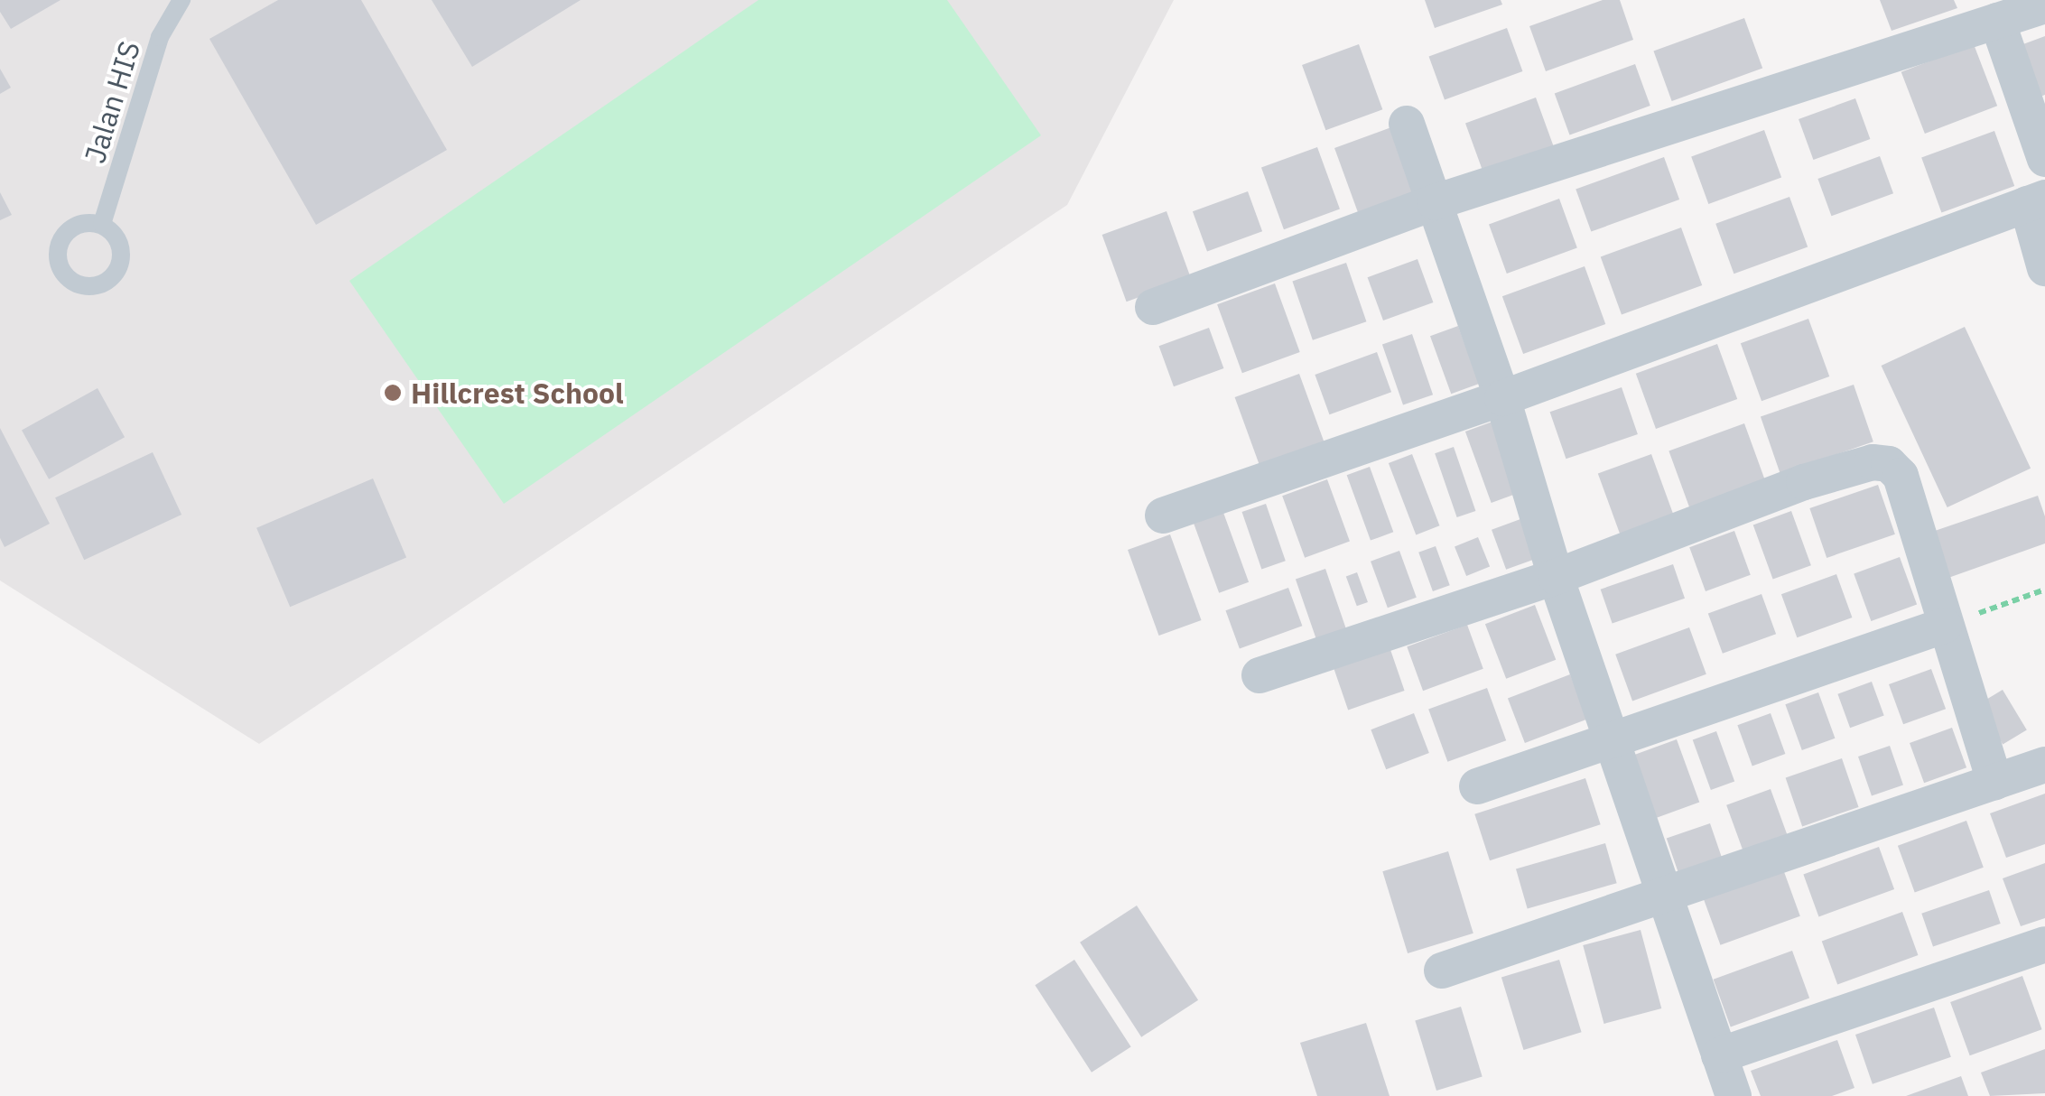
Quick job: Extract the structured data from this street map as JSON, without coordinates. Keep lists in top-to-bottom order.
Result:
{
  "streets": {
    "lane": ["Jalan HIS"]
  },
  "places": ["Hillcrest School"]
}
